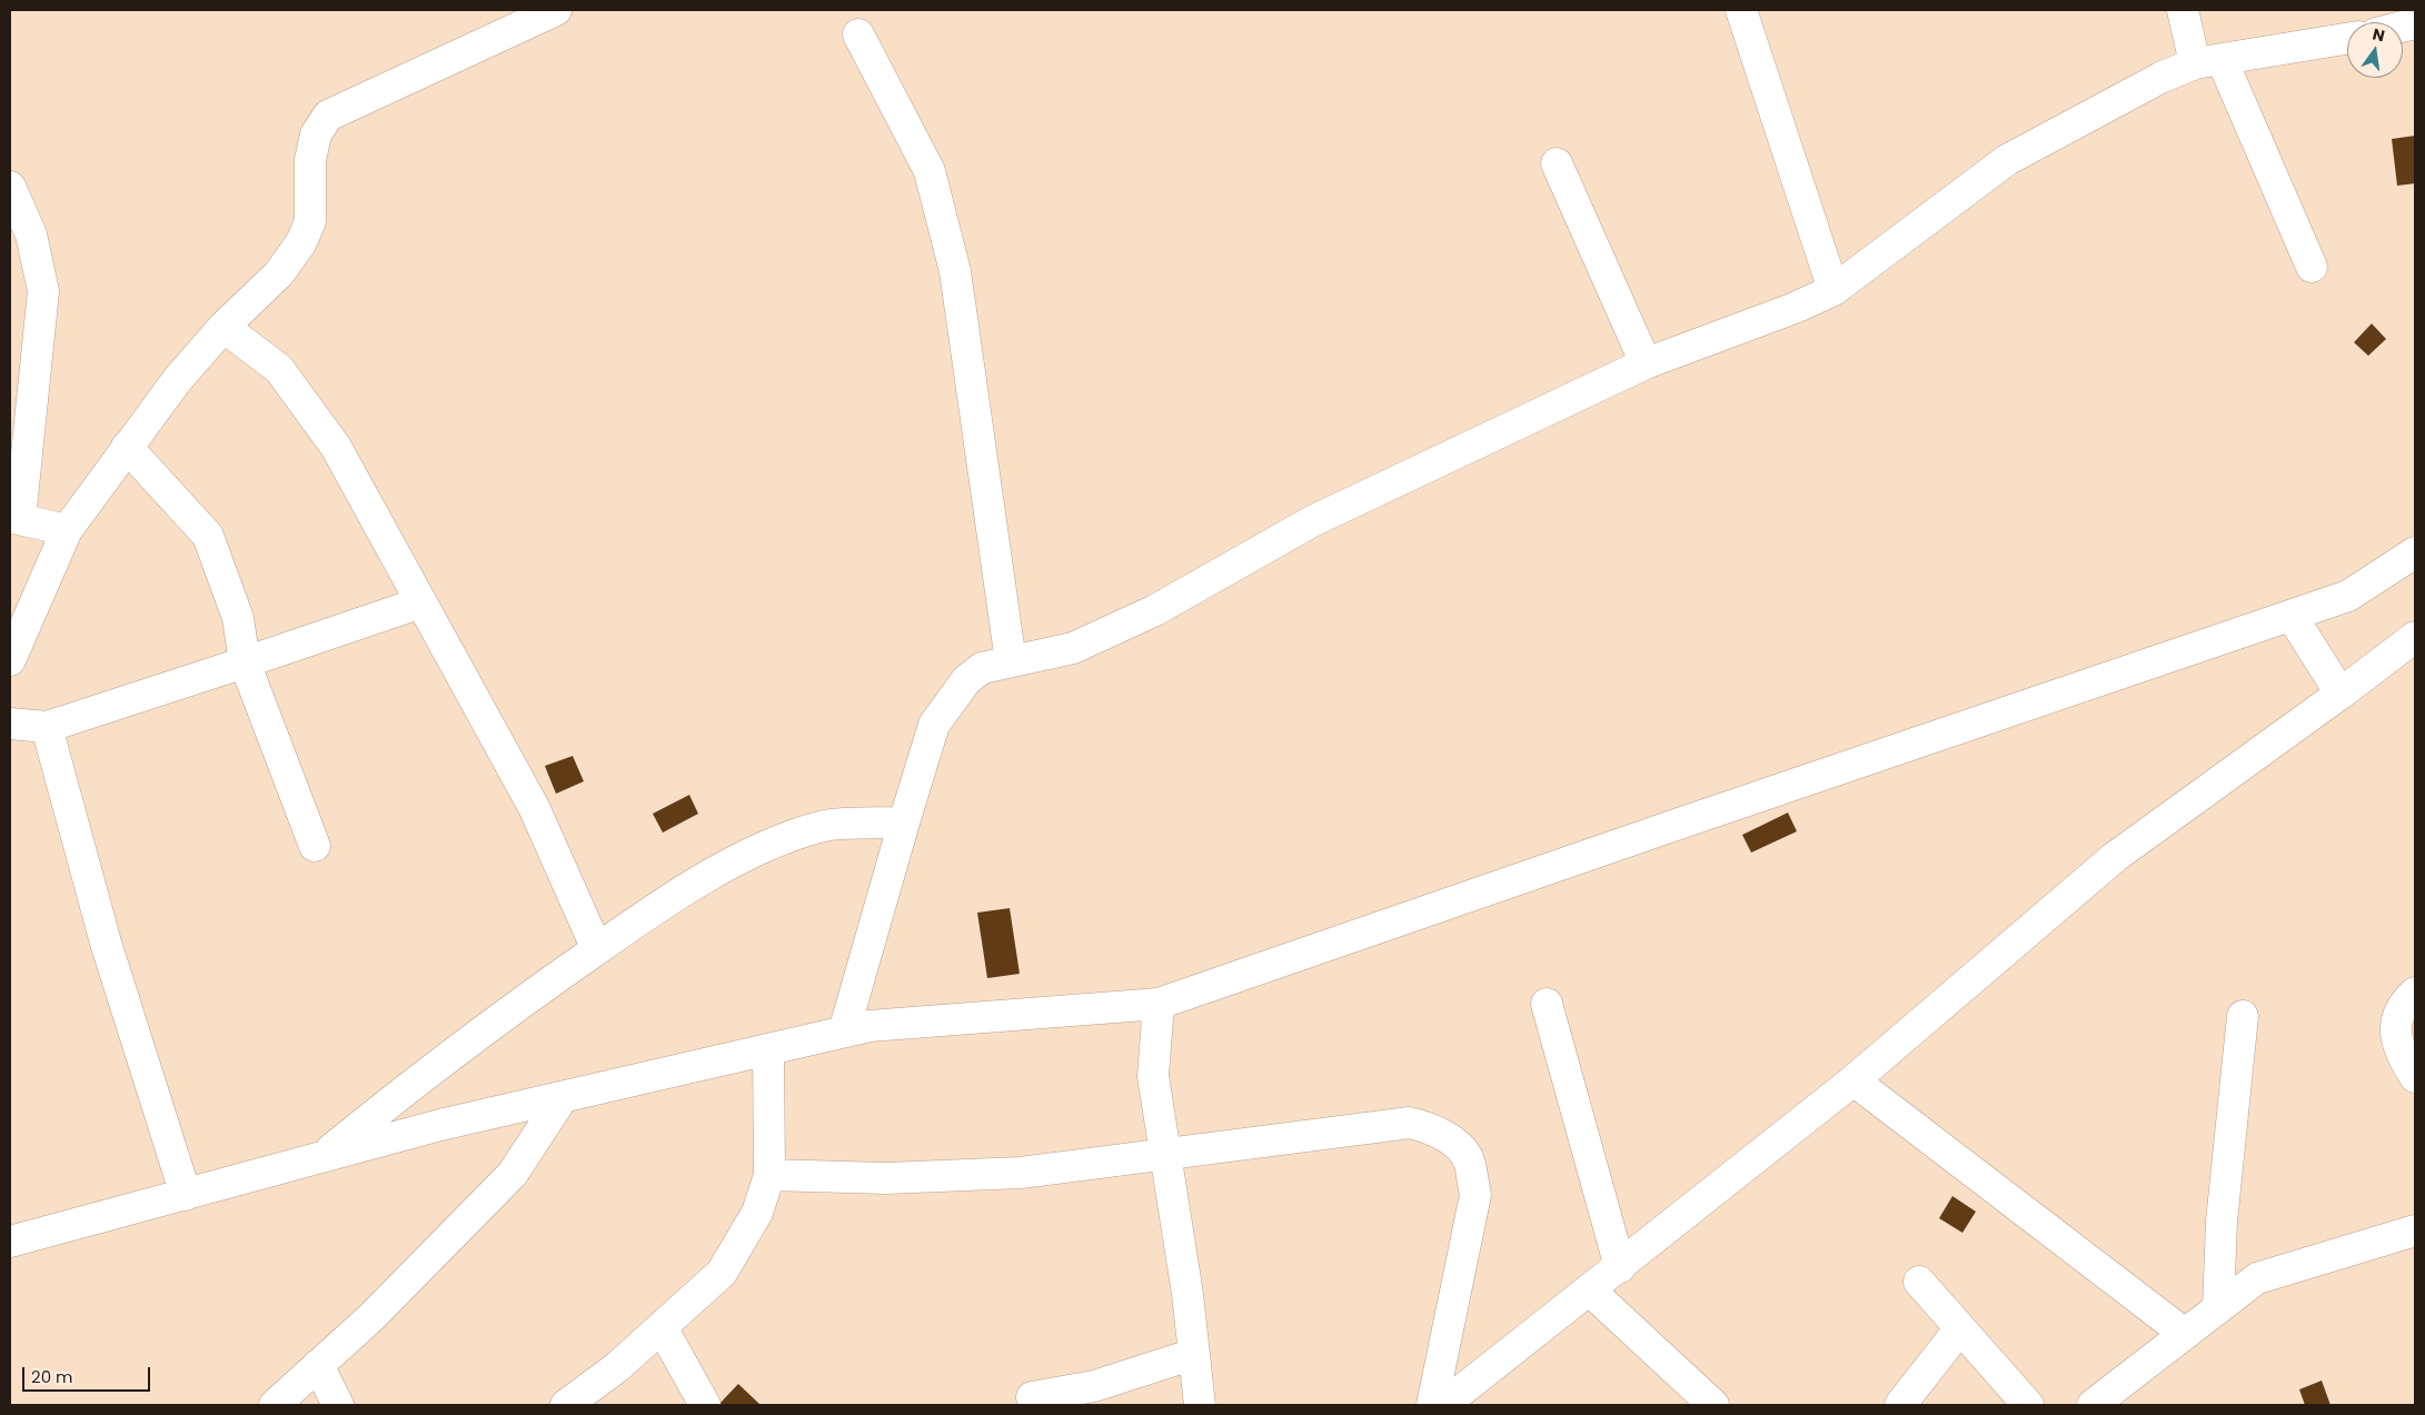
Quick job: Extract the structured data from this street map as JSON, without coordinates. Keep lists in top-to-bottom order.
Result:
{
  "scale_bar": "20 m",
  "north": "top"
}
